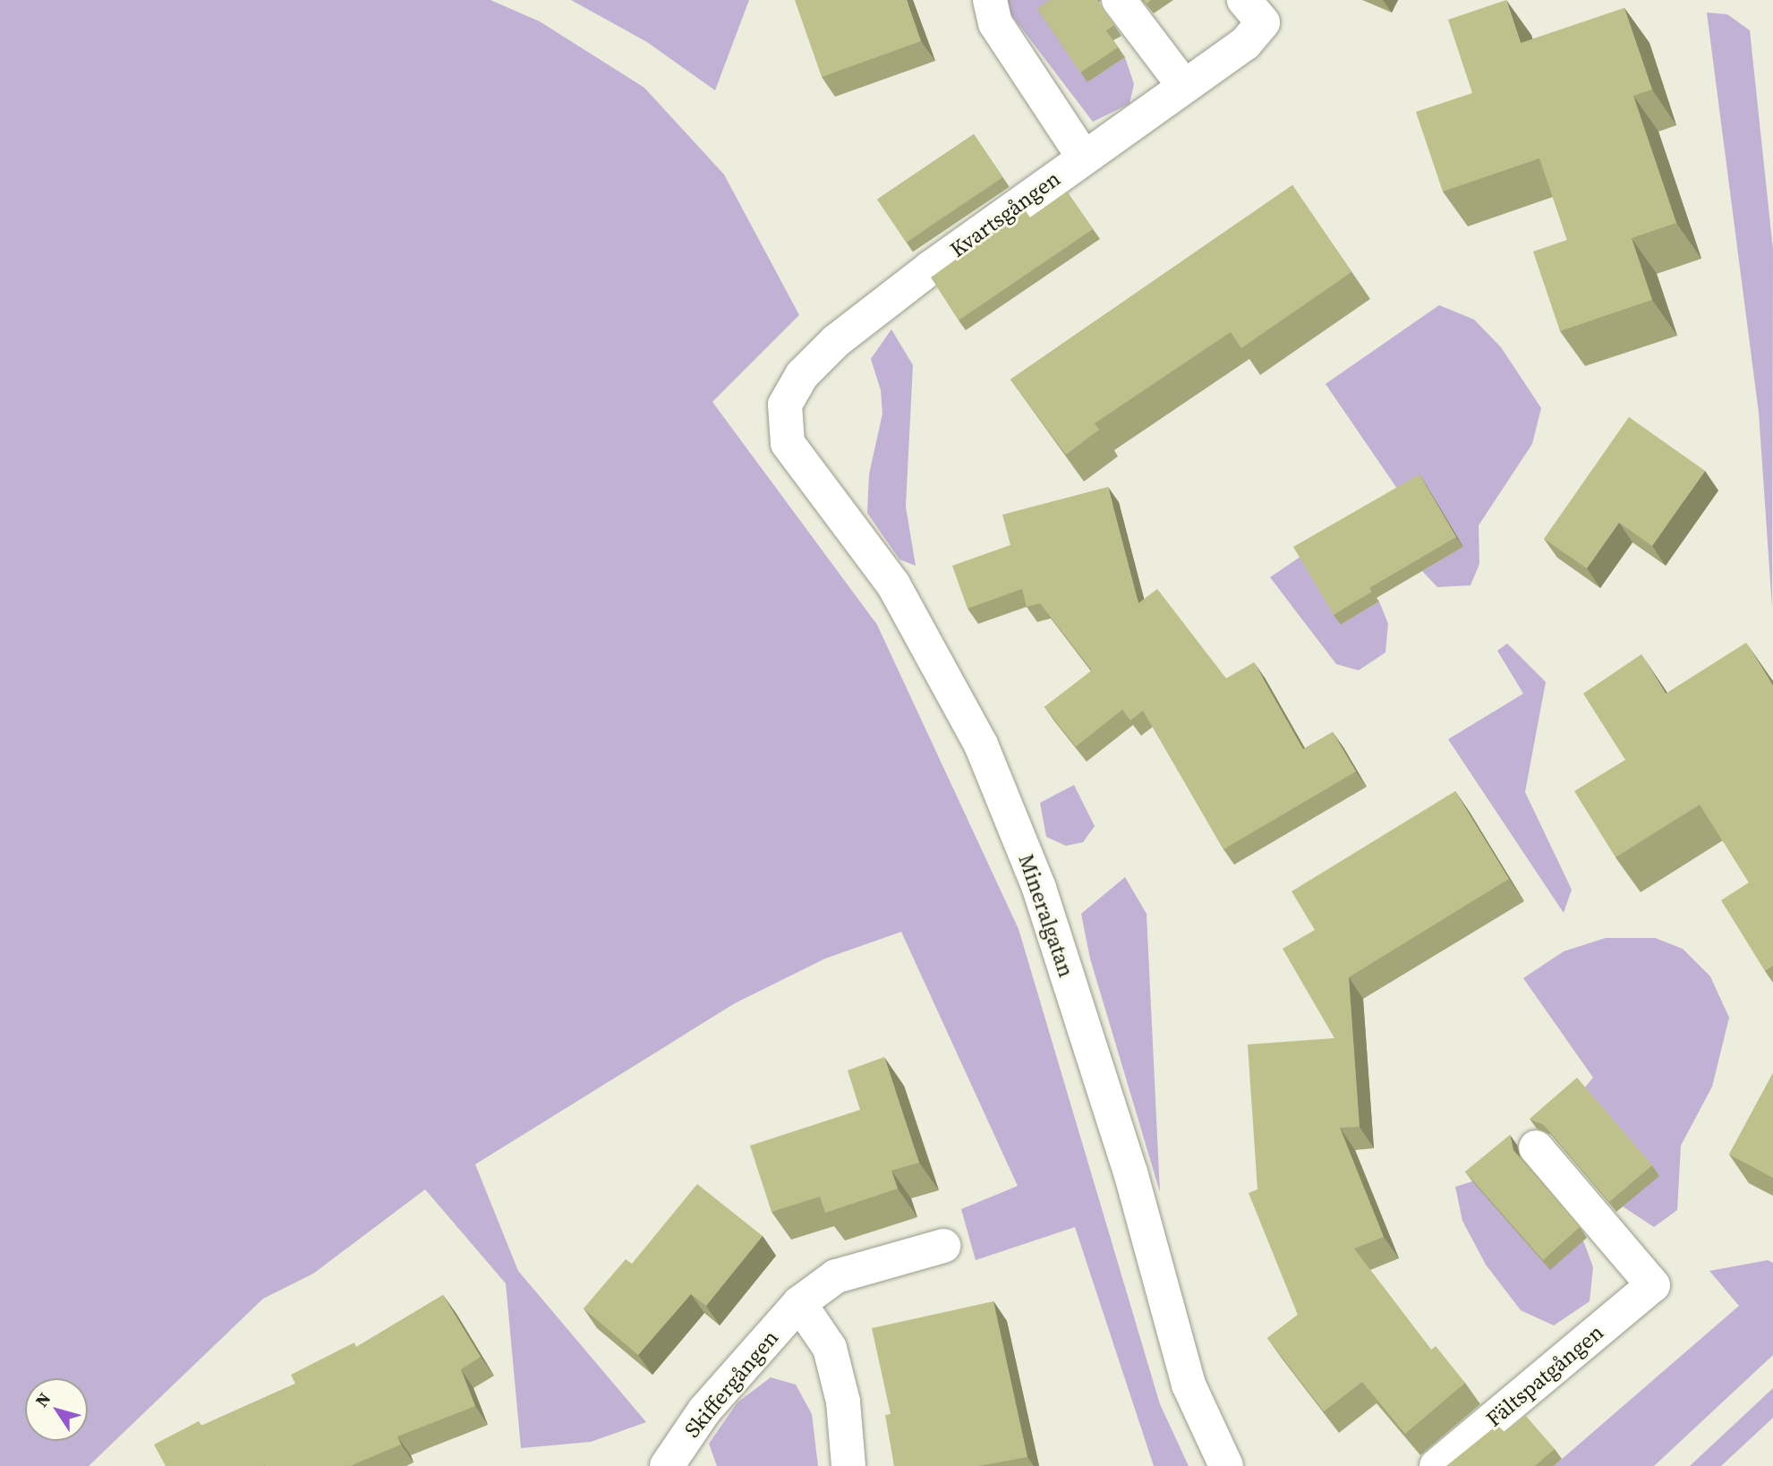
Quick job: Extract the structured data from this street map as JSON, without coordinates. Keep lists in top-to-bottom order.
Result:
{
  "streets": {
    "street": [
      "Kvartsgången",
      "Mineralgatan",
      "Fältspatgången",
      "Skiffergången"
    ]
  },
  "crossings": [
    ["Kvartsgången", "Mineralgatan"]
  ],
  "north": "top left"
}
